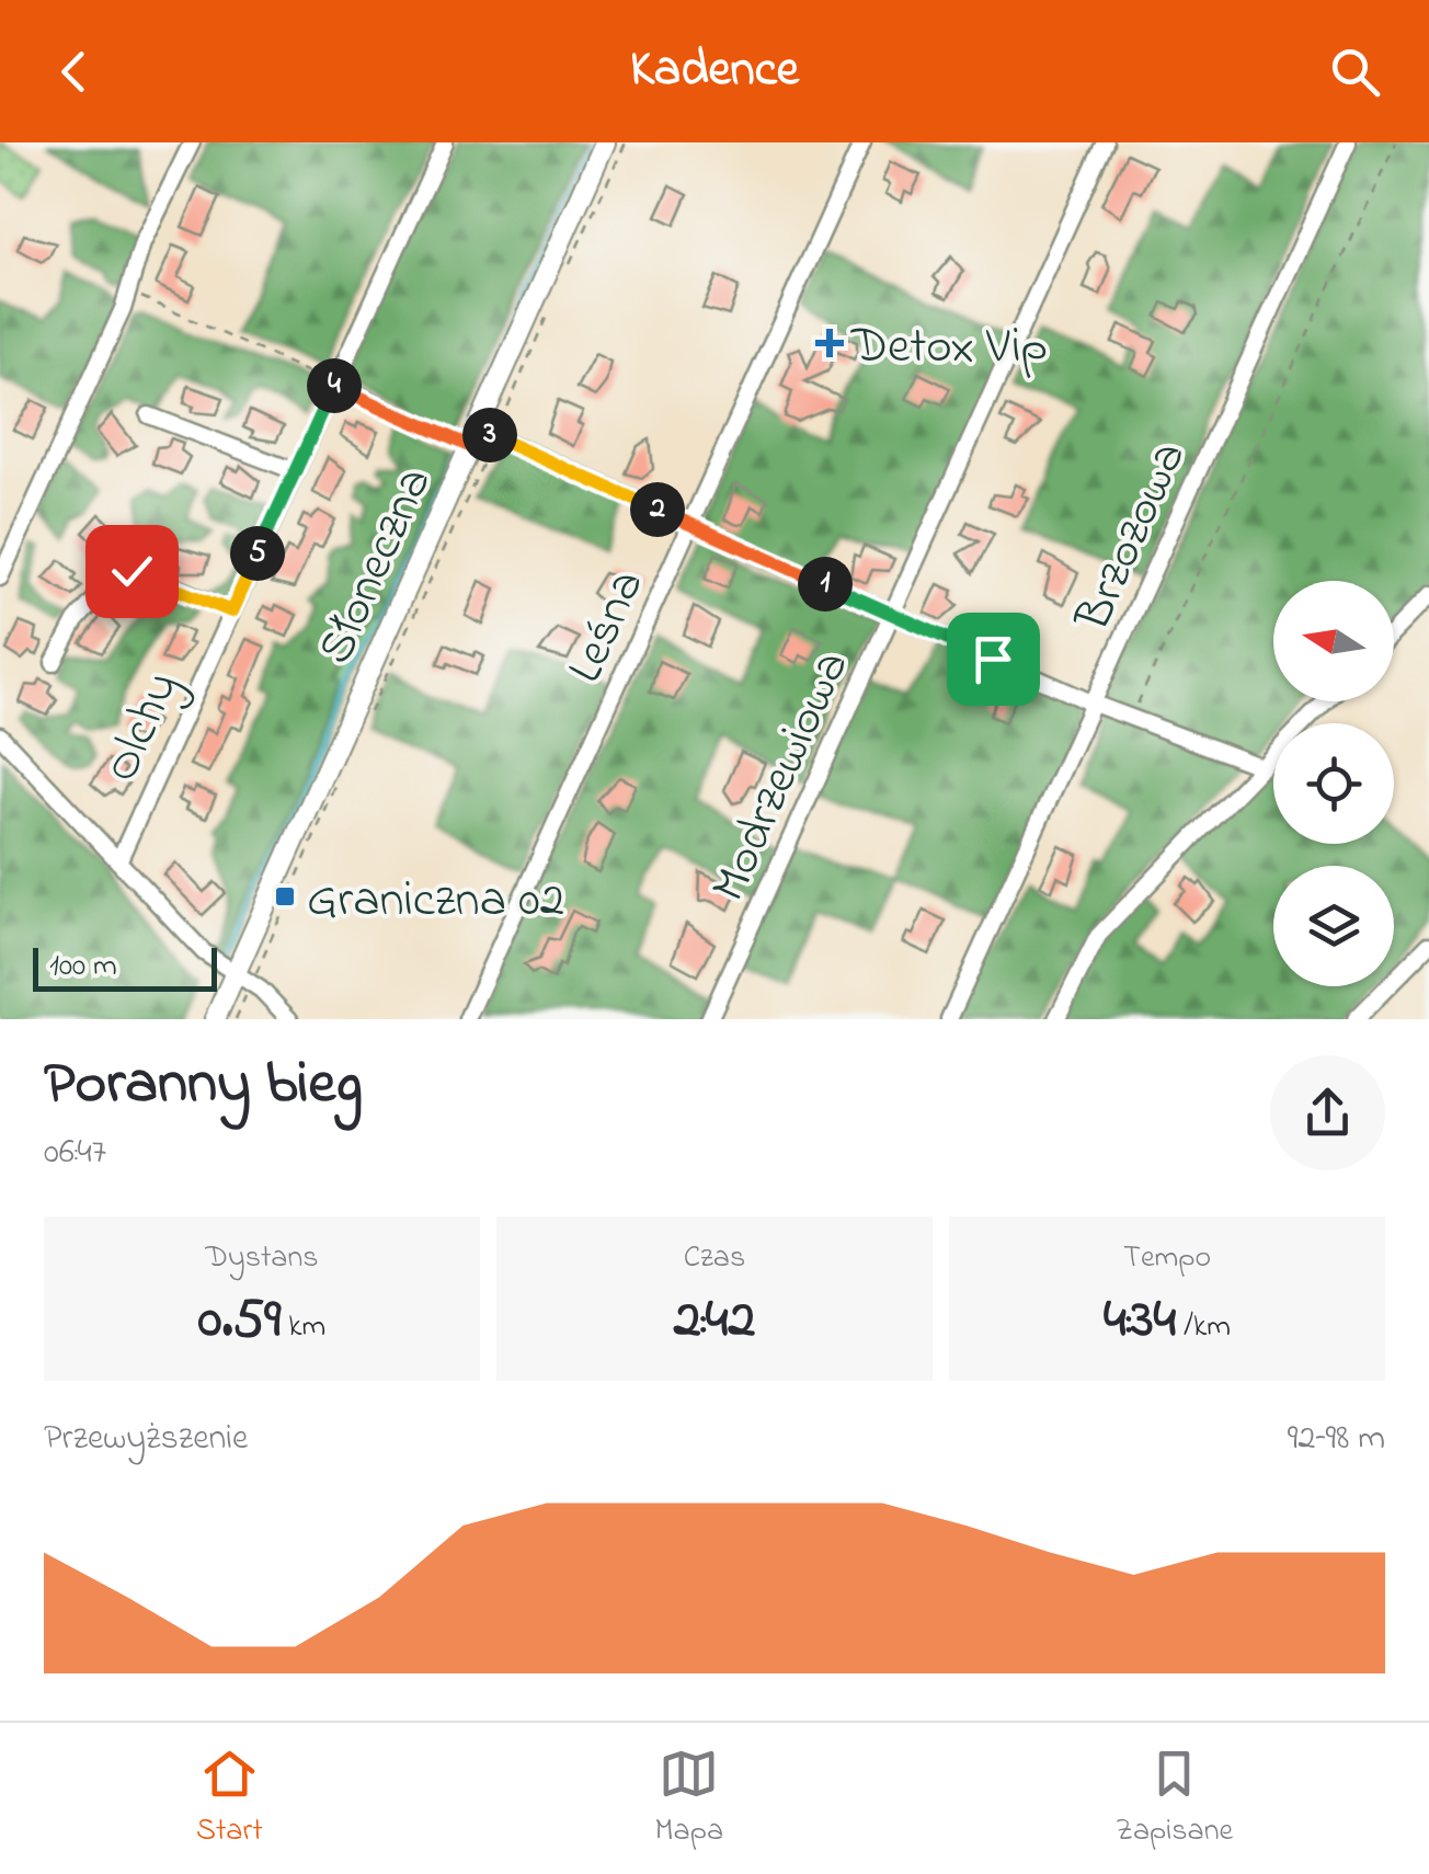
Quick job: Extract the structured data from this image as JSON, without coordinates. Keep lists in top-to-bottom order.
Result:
{
  "streets": {
    "main road": ["Słoneczna"],
    "street": [
      "Brzozowa",
      "Leśna",
      "Olchy",
      "Modrzewiowa"
    ]
  },
  "places": {
    "health": ["Detox Vip"],
    "transit": ["Graniczna 02"]
  },
  "scale_bar": "100 m",
  "north": "left",
  "page": {
    "header": "Kadence",
    "pins": [
      "4",
      "3",
      "2",
      "5",
      "1"
    ],
    "scale": "100 m",
    "heading": ["Poranny bieg", "06:47"],
    "stats": [
      ["Dystans", "0.59 km"],
      ["Czas", "2:42"],
      ["Tempo", "4:34 /km"]
    ],
    "chart": ["Przewyższenie", "92–98 m"],
    "tabs": ["Start", "Mapa", "Zapisane"]
  }
}
